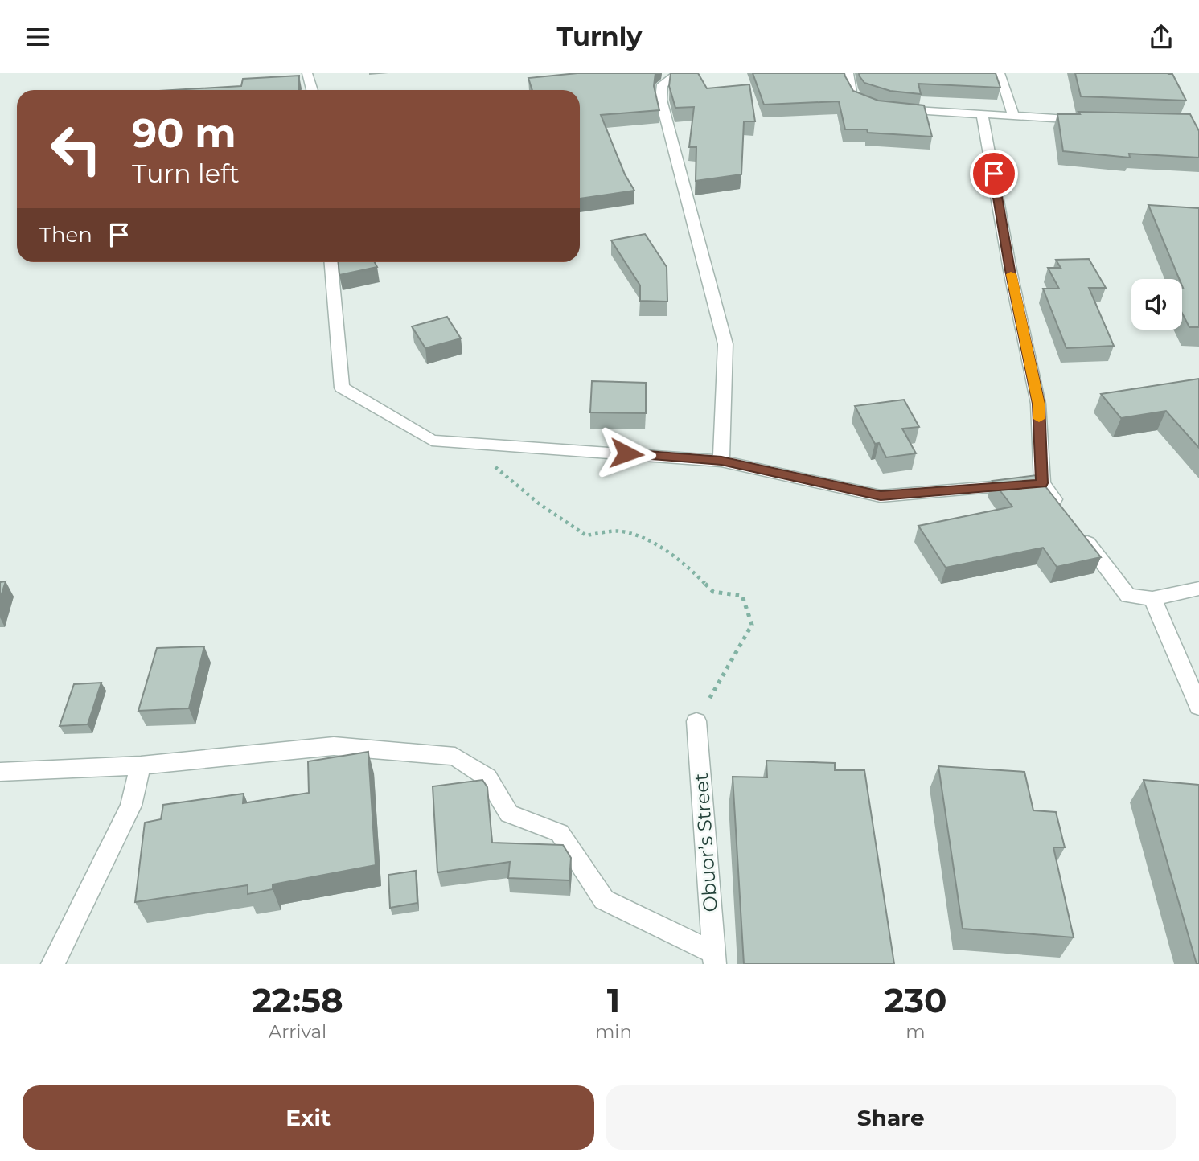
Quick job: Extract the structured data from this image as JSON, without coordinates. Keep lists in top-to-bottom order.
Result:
{
  "streets": {
    "street": ["Obuor’s Street"]
  },
  "page": {
    "header": "Turnly",
    "turn": ["90 m", "Turn left"],
    "then": "Then",
    "eta": [
      "22:58",
      "Arrival",
      "1",
      "min",
      "230",
      "m"
    ],
    "buttons": ["Exit", "Share"]
  }
}
